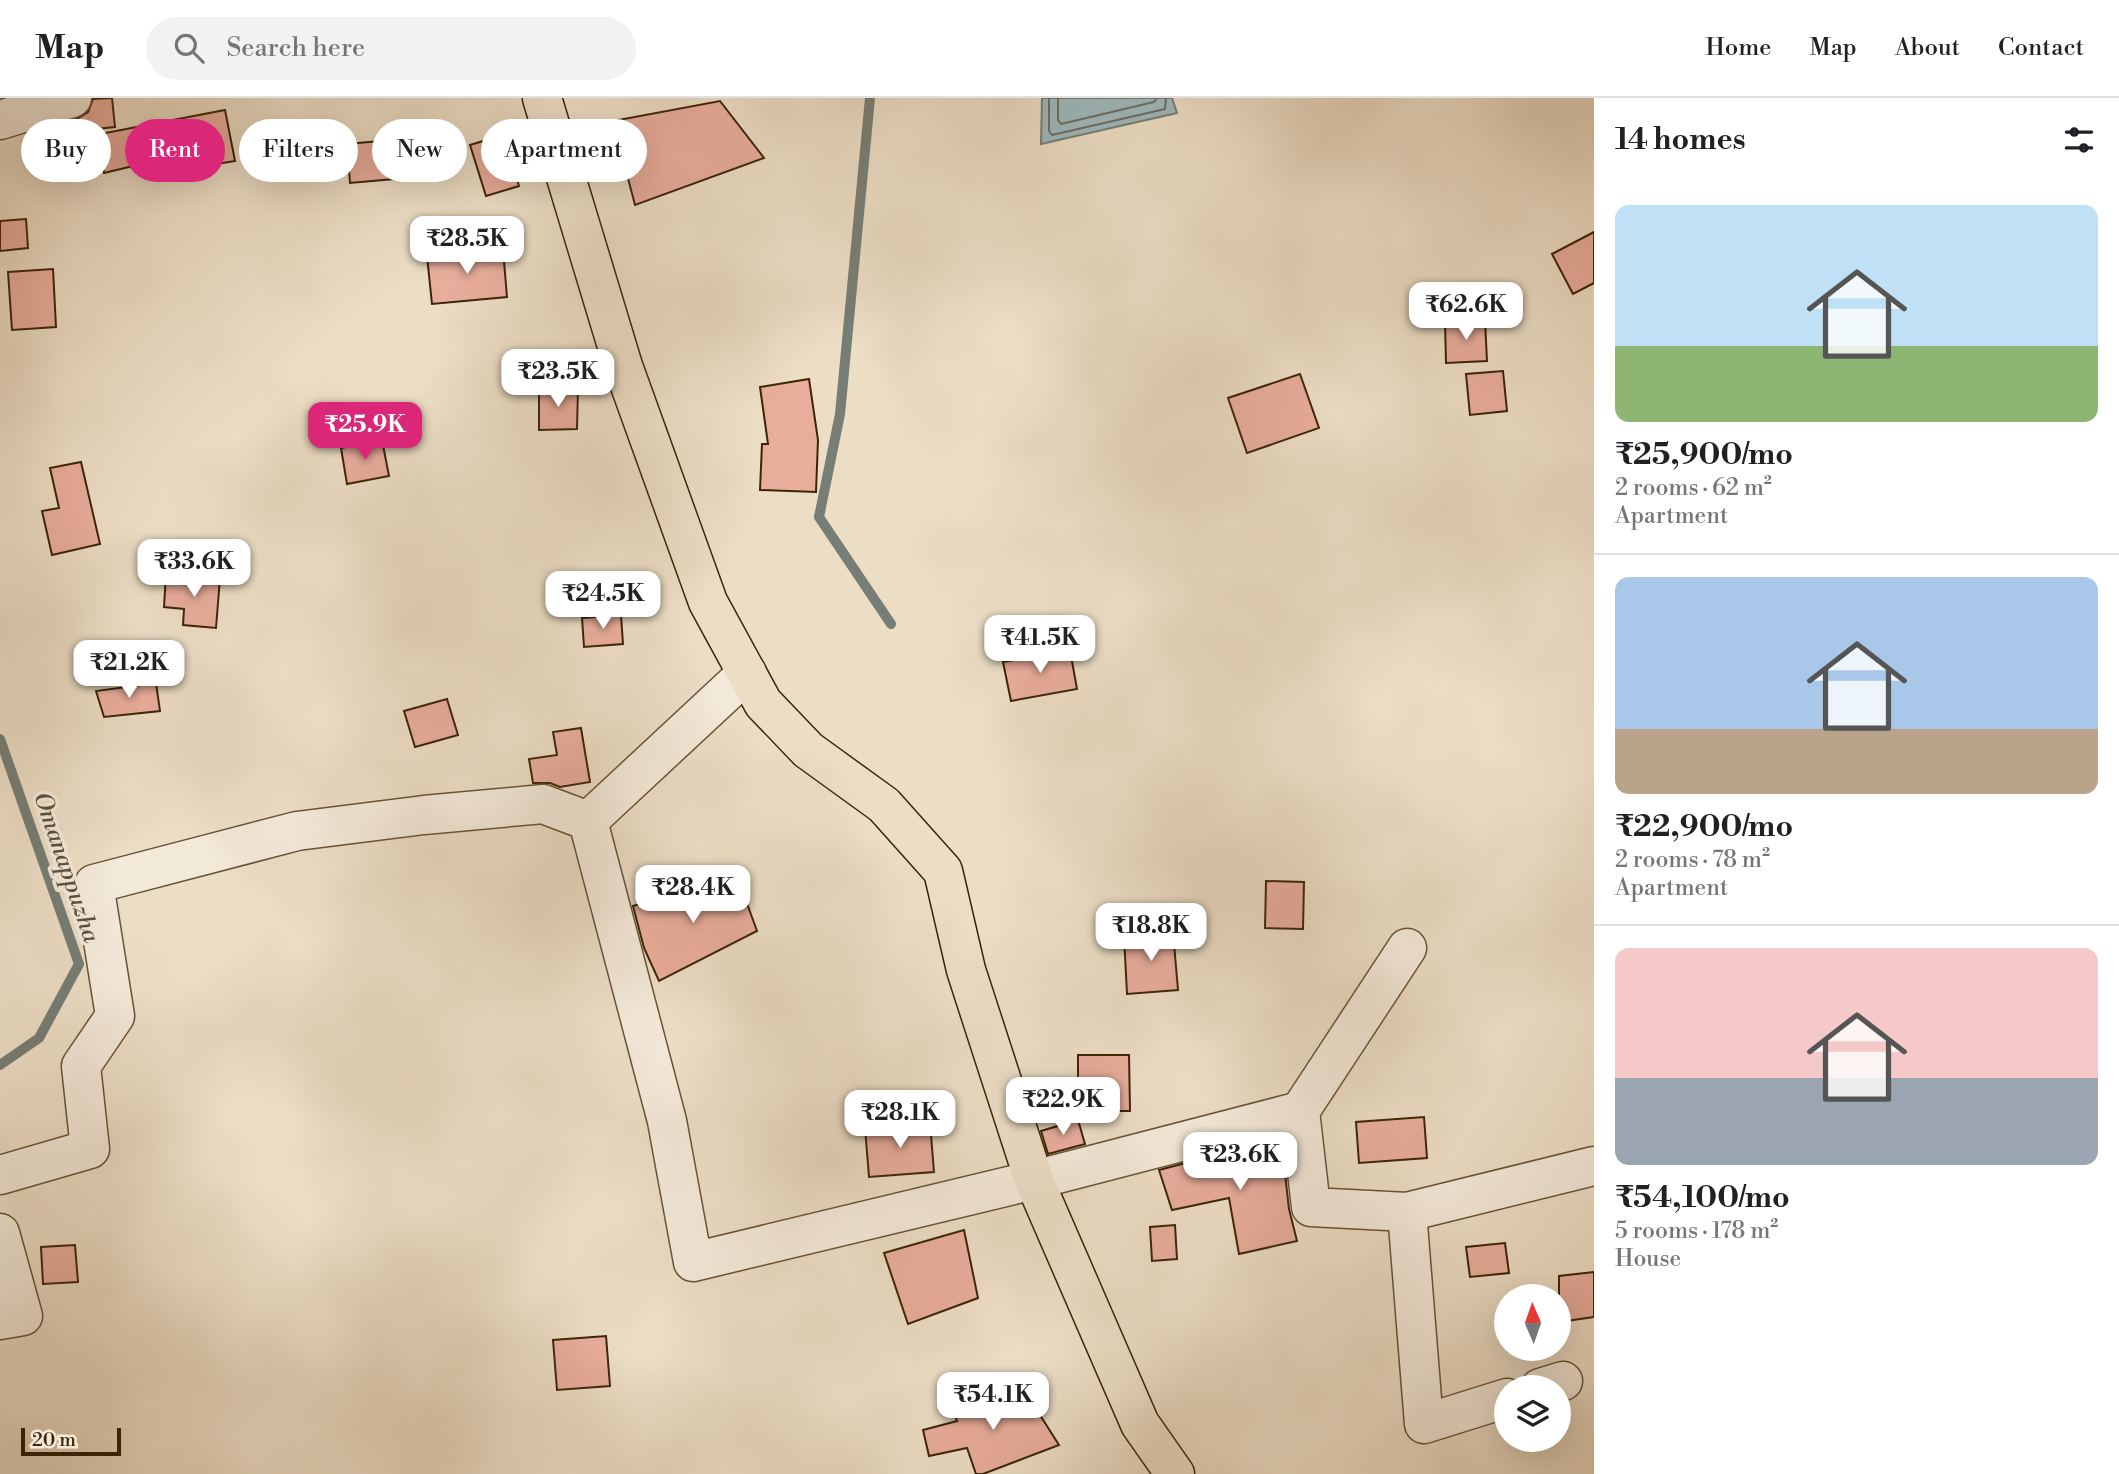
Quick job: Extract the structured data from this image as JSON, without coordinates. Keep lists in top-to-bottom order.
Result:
{
  "water": ["Omanappuzha"],
  "scale_bar": "20 m",
  "north": "top",
  "page": {
    "header": "Map",
    "search": "Search here",
    "nav": [
      "Home",
      "Map",
      "About",
      "Contact"
    ],
    "heading": "14 homes",
    "chip": [
      "Buy",
      "Rent",
      "Filters",
      "New",
      "Apartment"
    ],
    "list": [
      {
        "name": "₹25,900/mo",
        "note": "2 rooms · 62 m² · Apartment"
      },
      {
        "name": "₹22,900/mo",
        "note": "2 rooms · 78 m² · Apartment"
      },
      {
        "name": "₹54,100/mo",
        "note": "5 rooms · 178 m² · House"
      }
    ],
    "price": [
      "₹28.5K",
      "₹62.6K",
      "₹23.5K",
      "₹25.9K",
      "₹33.6K",
      "₹24.5K",
      "₹41.5K",
      "₹21.2K",
      "₹28.4K",
      "₹18.8K",
      "₹22.9K",
      "₹28.1K",
      "₹23.6K",
      "₹54.1K"
    ],
    "scale": "20 m"
  }
}
